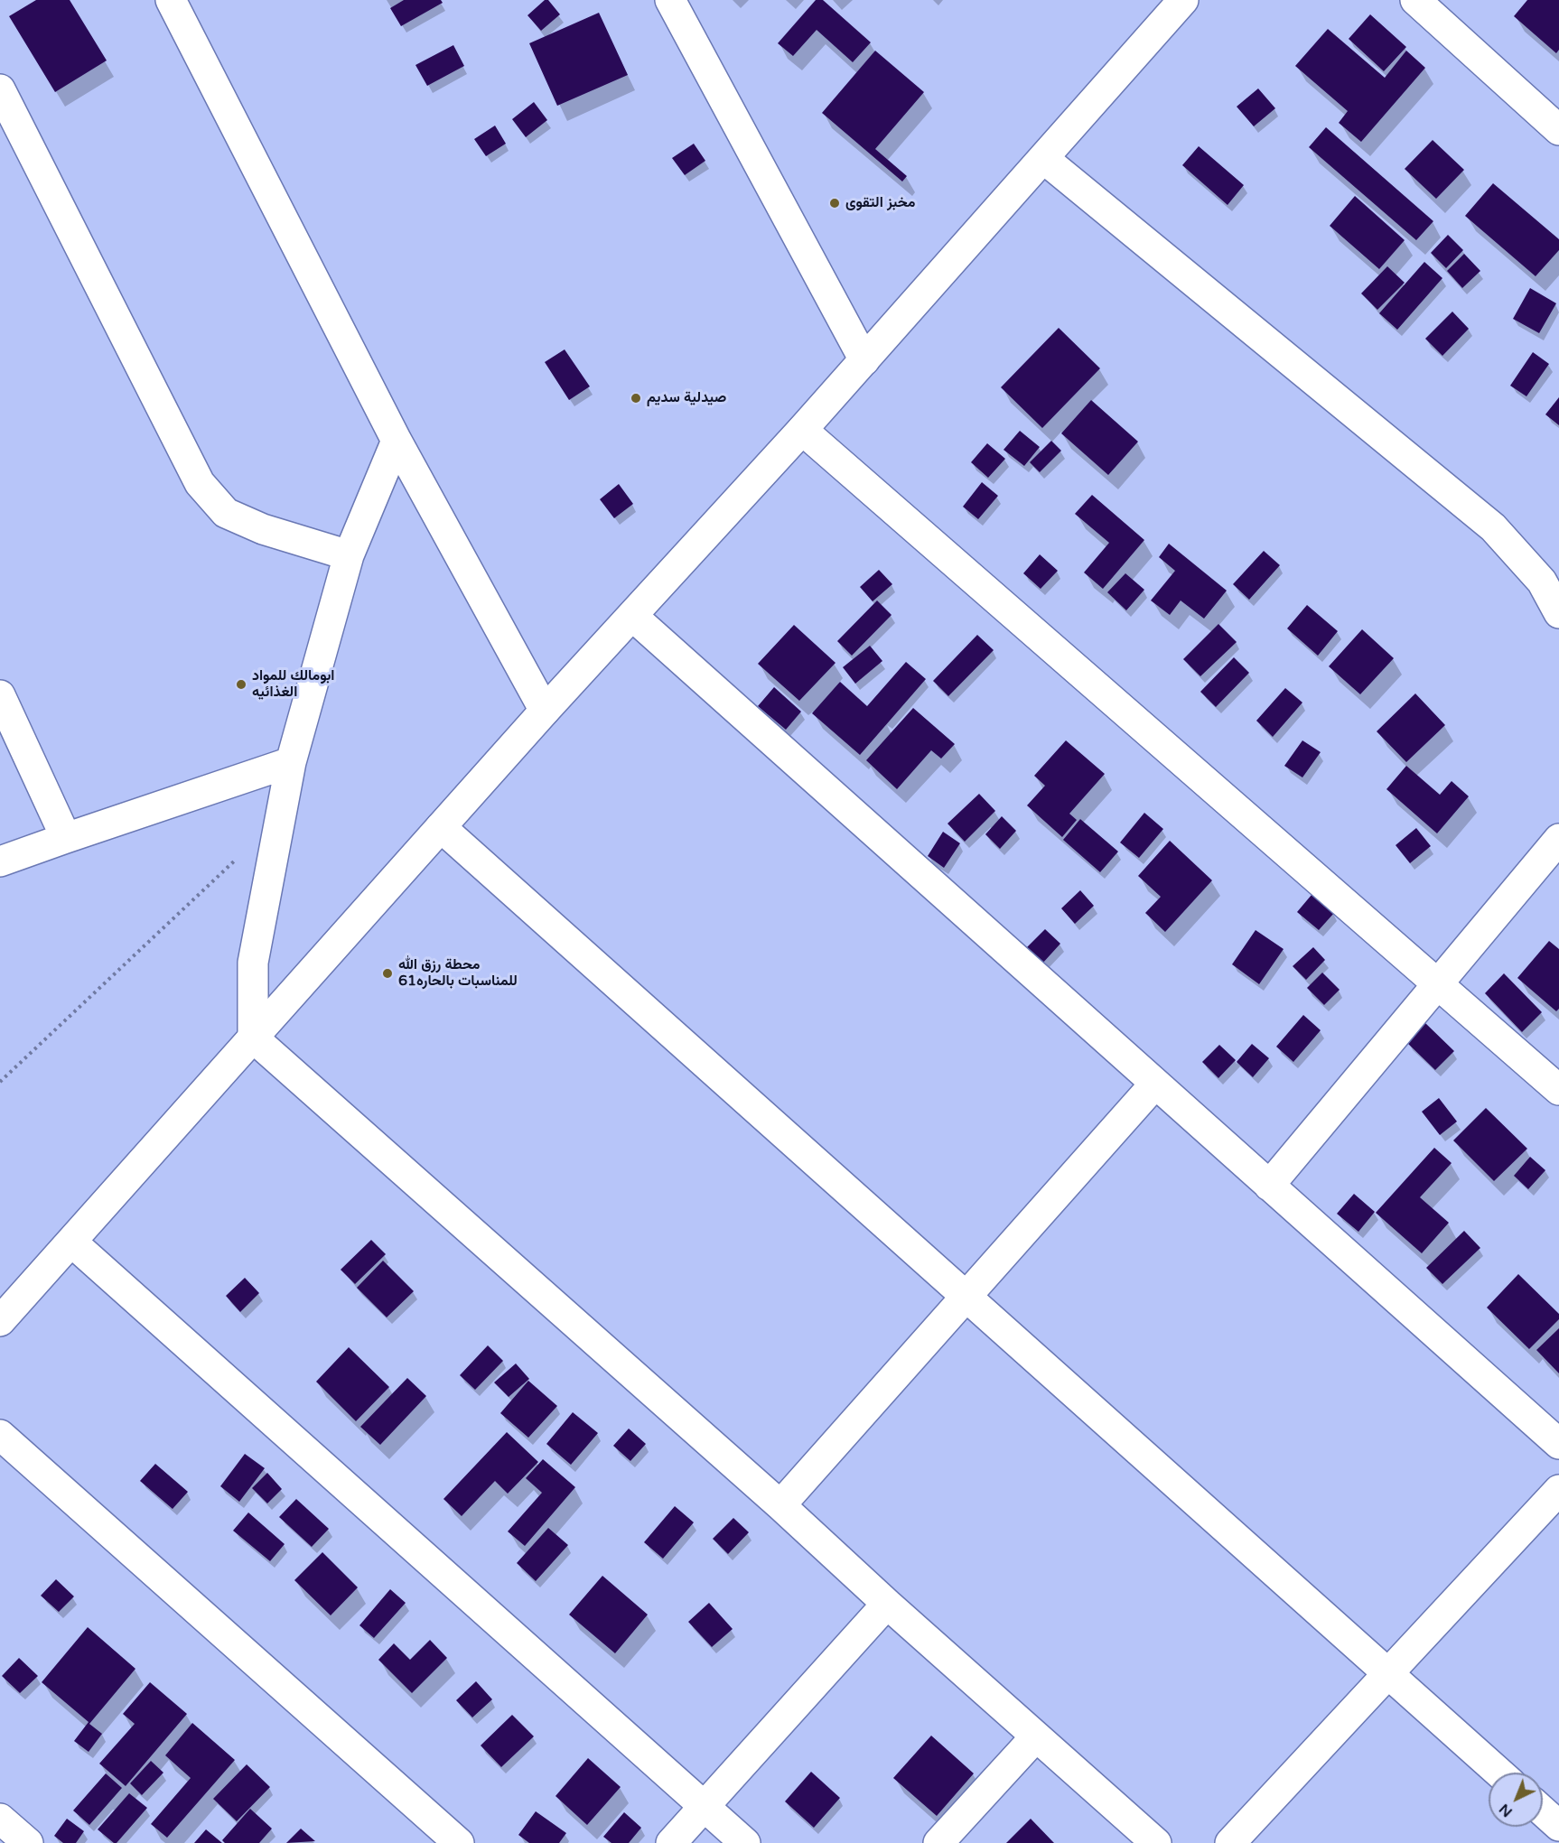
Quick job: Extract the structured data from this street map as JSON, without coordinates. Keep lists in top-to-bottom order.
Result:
{
  "places": [
    "مخبز التقوى",
    "صيدلية سديم",
    "ابومالك للمواد الغذائيه",
    "محطة رزق الله للمناسبات بالحاره61"
  ],
  "north": "bottom left"
}
